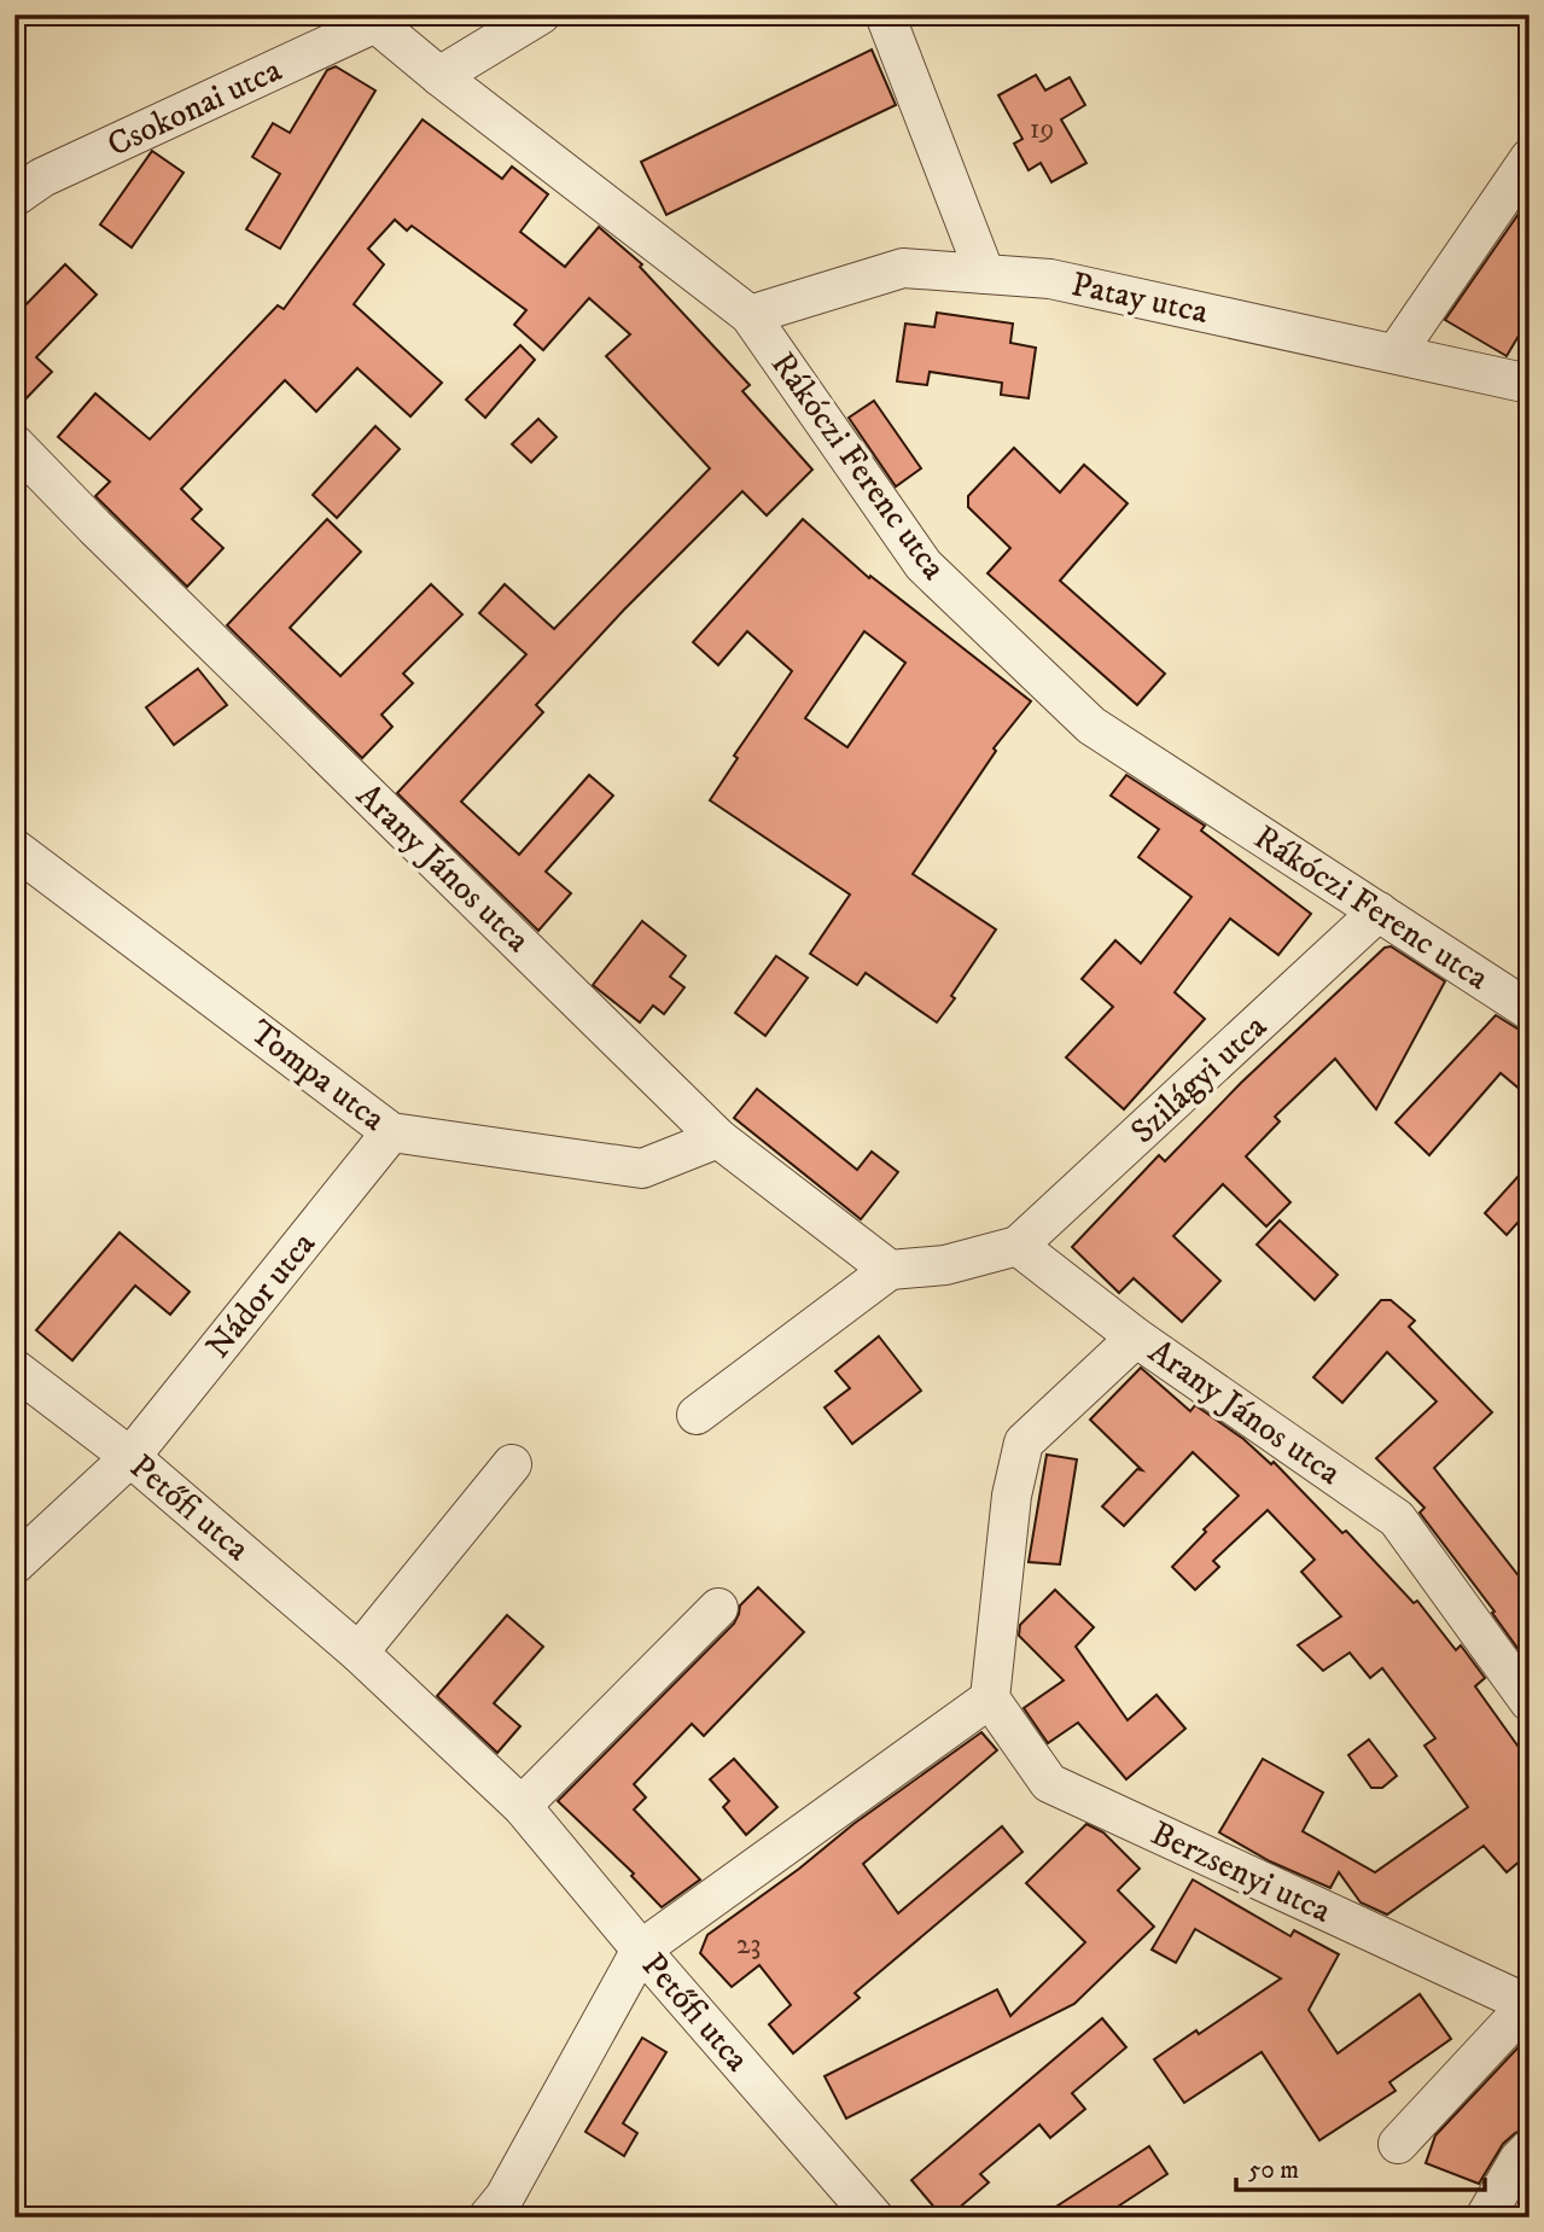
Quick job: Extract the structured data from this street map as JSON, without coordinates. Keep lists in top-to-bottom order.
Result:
{
  "streets": {
    "street": [
      "Csokonai utca",
      "Patay utca",
      "Rákóczi Ferenc utca",
      "Arany János utca",
      "Tompa utca",
      "Szilágyi utca",
      "Nádor utca",
      "Petőfi utca",
      "Berzsenyi utca"
    ]
  },
  "crossings": [
    ["Csokonai utca", "Rákóczi Ferenc utca"],
    ["Patay utca", "Rákóczi Ferenc utca"],
    ["Rákóczi Ferenc utca", "Szilágyi utca"],
    ["Arany János utca", "Tompa utca"],
    ["Arany János utca", "Szilágyi utca"],
    ["Tompa utca", "Nádor utca"],
    ["Nádor utca", "Petőfi utca"]
  ],
  "house_numbers": ["19", "23"],
  "scale_bar": "50 m"
}
